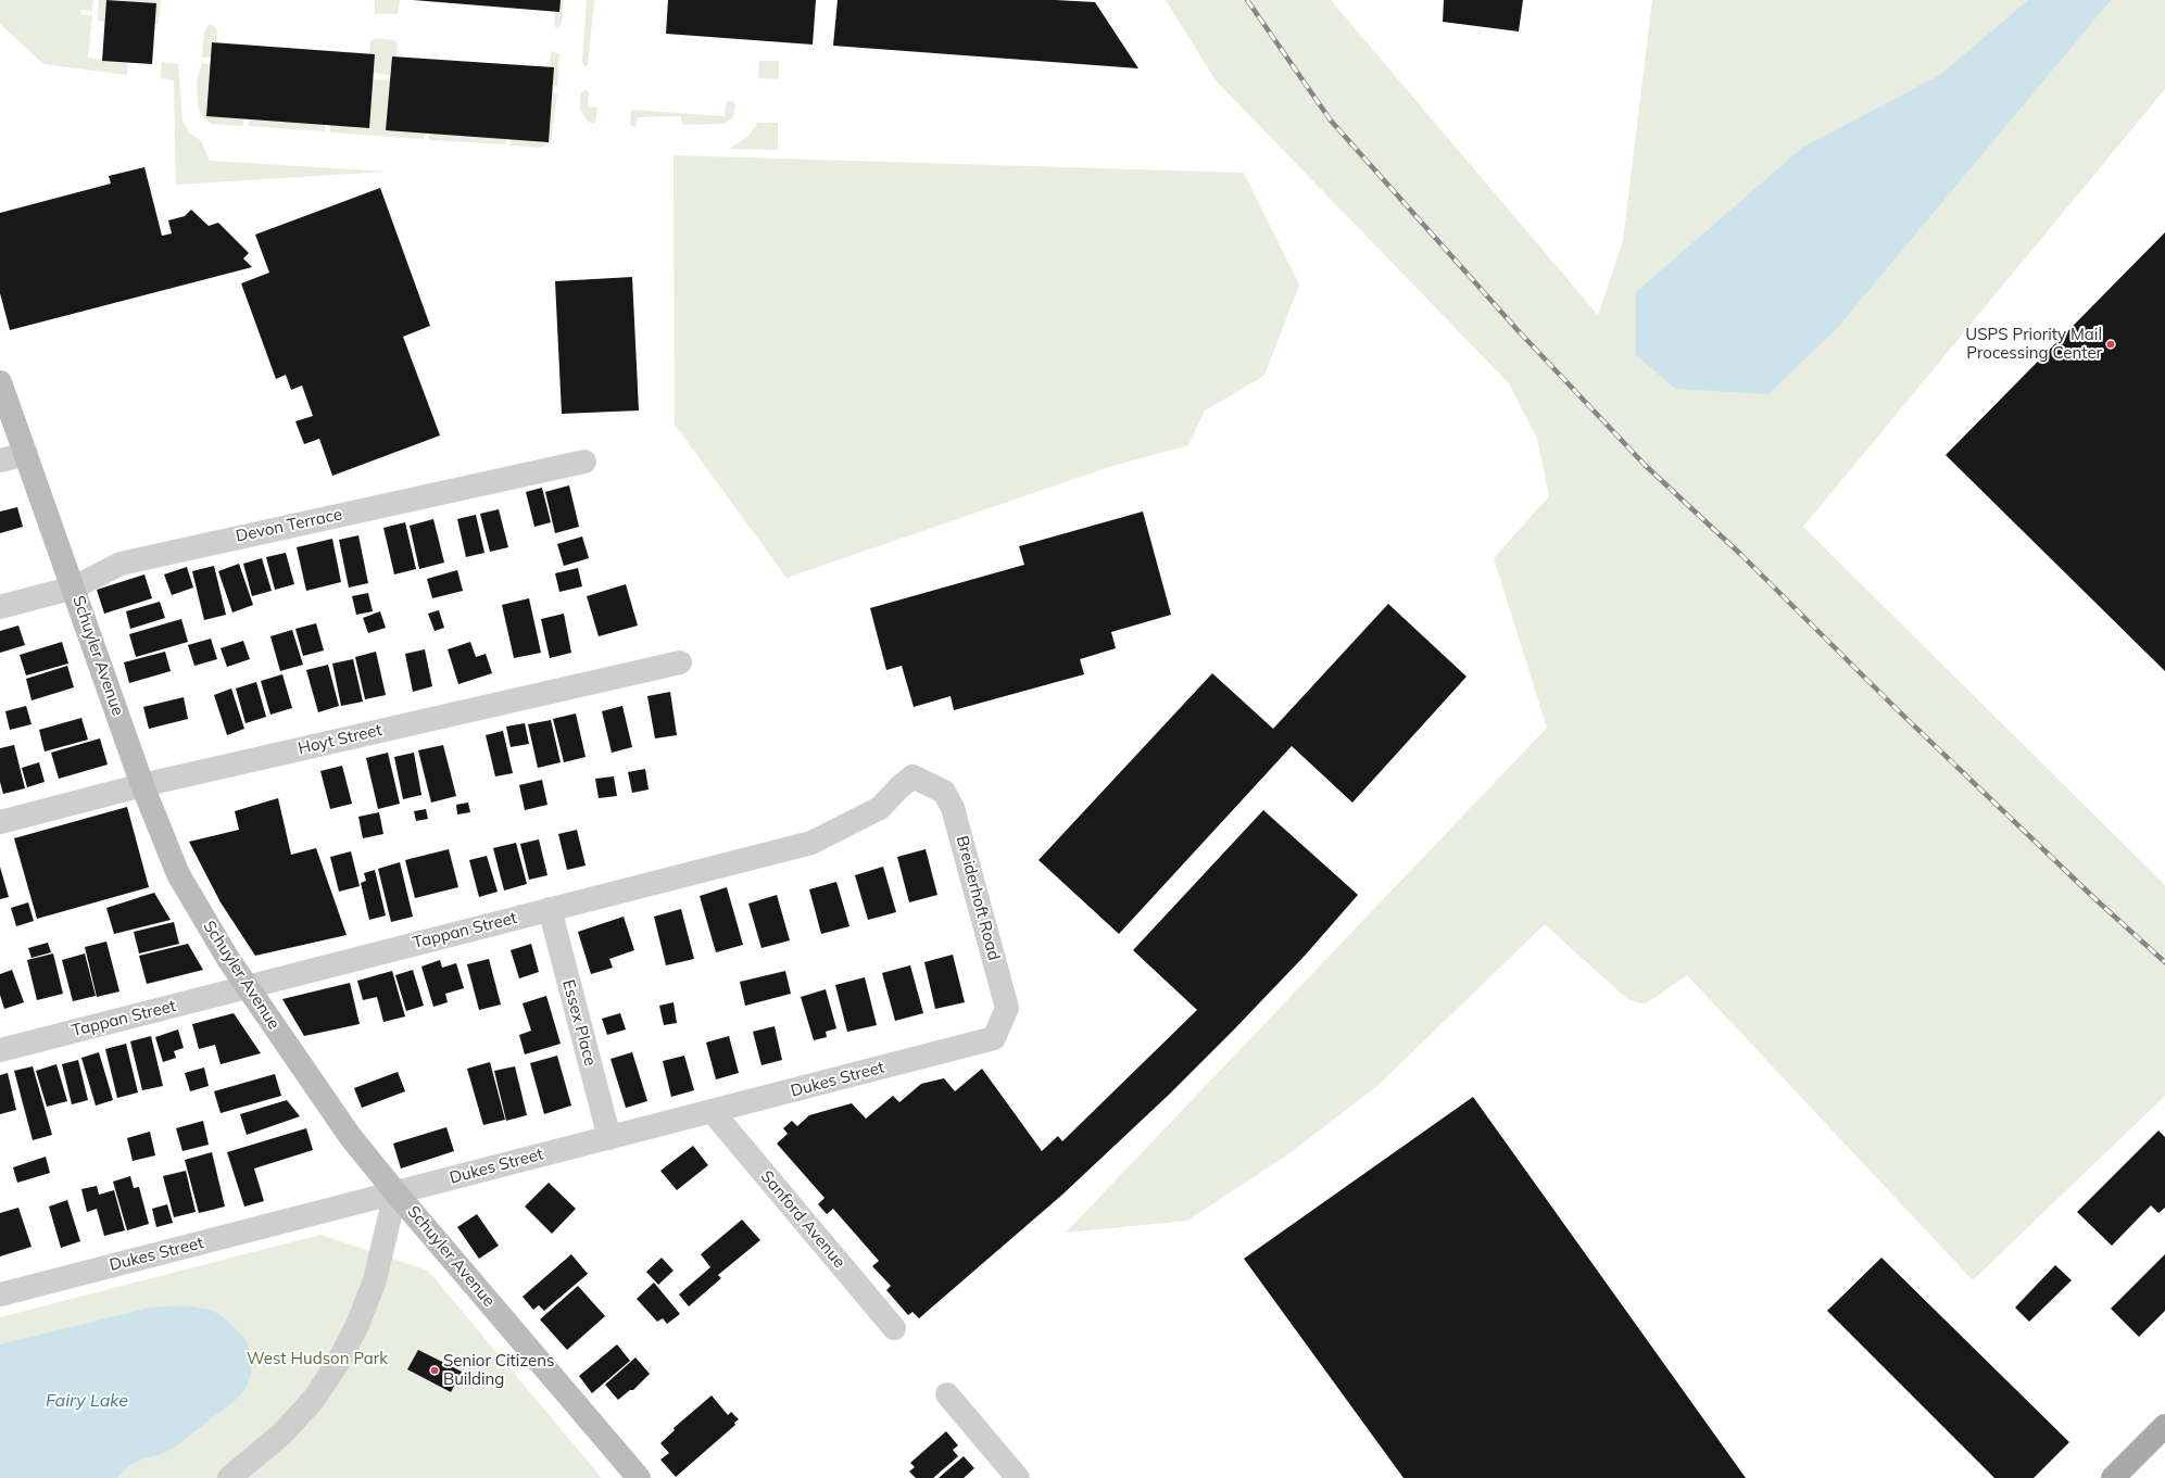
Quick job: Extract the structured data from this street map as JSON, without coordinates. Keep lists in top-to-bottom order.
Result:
{
  "streets": {
    "main road": ["Schuyler Avenue"],
    "street": [
      "Devon Terrace",
      "Hoyt Street",
      "Breiderhoft Road",
      "Tappan Street",
      "Essex Place",
      "Dukes Street",
      "Sanford Avenue"
    ]
  },
  "crossings": [
    ["Devon Terrace", "Schuyler Avenue"],
    ["Schuyler Avenue", "Hoyt Street"],
    ["Schuyler Avenue", "Tappan Street"],
    ["Schuyler Avenue", "Dukes Street"],
    ["Breiderhoft Road", "Tappan Street"],
    ["Breiderhoft Road", "Dukes Street"],
    ["Tappan Street", "Essex Place"],
    ["Essex Place", "Dukes Street"],
    ["Dukes Street", "Sanford Avenue"]
  ],
  "water": ["Fairy Lake"],
  "parks": ["West Hudson Park"],
  "places": ["USPS Priority Mail Processing Center", "Senior Citizens Building"]
}
